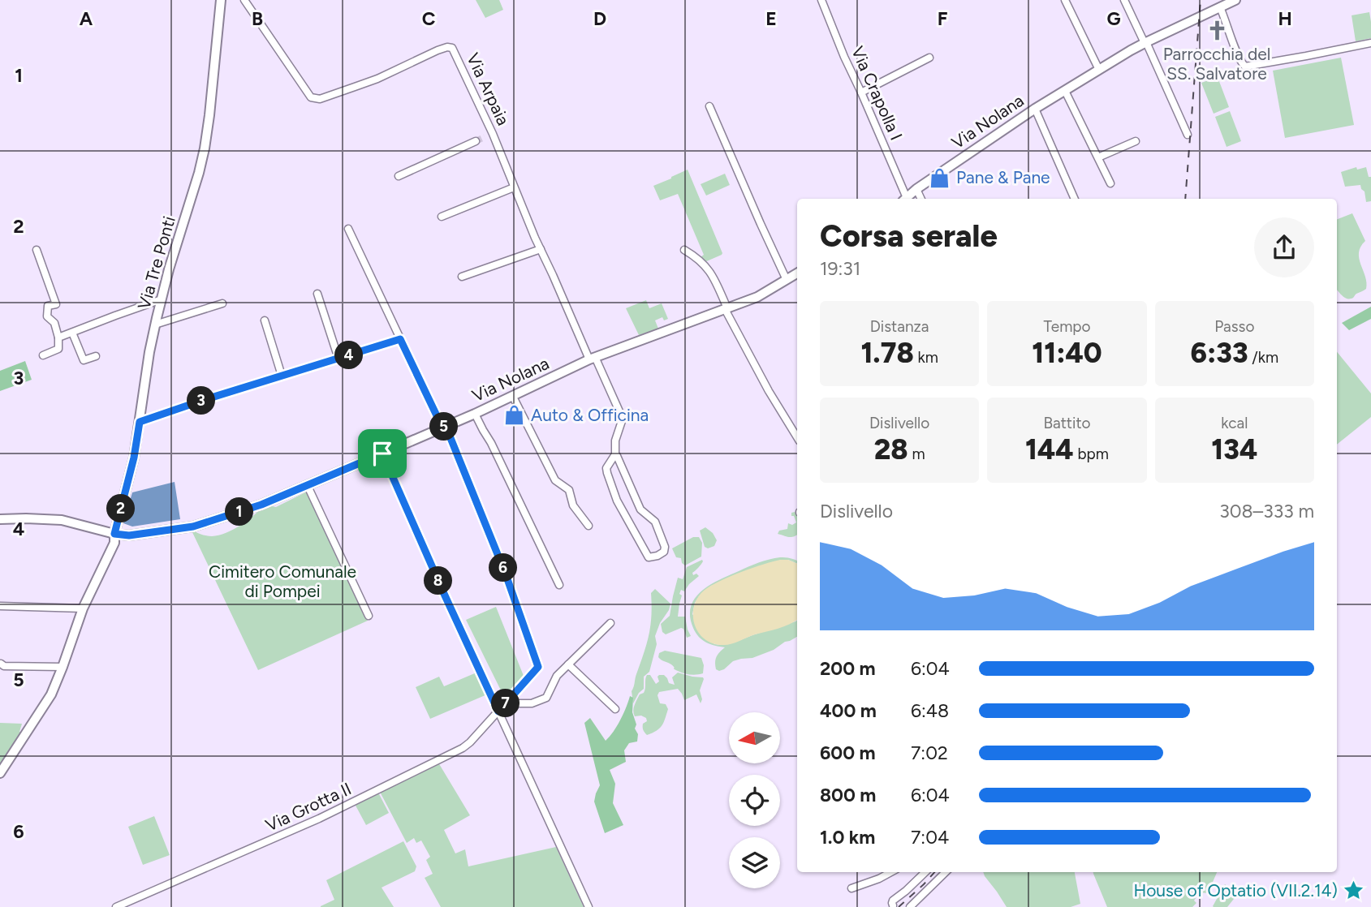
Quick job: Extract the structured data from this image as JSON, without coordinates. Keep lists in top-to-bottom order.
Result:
{
  "streets": {
    "street": [
      "Via Arpaia",
      "Via Crapolla I",
      "Via Nolana",
      "Via Tre Ponti",
      "Via Grotta II"
    ]
  },
  "crossings": [
    ["Via Arpaia", "Via Nolana"],
    ["Via Nolana", "Via Tre Ponti"],
    ["Via Nolana", "Via Grotta II"]
  ],
  "parks": ["Cimitero Comunale di Pompei"],
  "places": {
    "church": ["Parrocchia del SS. Salvatore"],
    "shop": ["Pane & Pane", "Auto & Officina"],
    "place": ["House of Optatio (VII.2.14)"]
  },
  "north": "left",
  "page": {
    "heading": ["Corsa serale", "19:31"],
    "stats": [
      ["Distanza", "1.78 km"],
      ["Tempo", "11:40"],
      ["Passo", "6:33 /km"],
      ["Dislivello", "28 m"],
      ["Battito", "144 bpm"],
      ["kcal", "134"]
    ],
    "pins": [
      "4",
      "3",
      "5",
      "2",
      "1",
      "6",
      "8",
      "7"
    ],
    "chart": ["Dislivello", "308–333 m"],
    "list": [
      {
        "name": "200 m",
        "note": "6:04"
      },
      {
        "name": "400 m",
        "note": "6:48"
      },
      {
        "name": "600 m",
        "note": "7:02"
      },
      {
        "name": "800 m",
        "note": "6:04"
      },
      {
        "name": "1.0 km",
        "note": "7:04"
      }
    ]
  },
  "grid": {
    "columns": [
      "A",
      "B",
      "C",
      "D",
      "E",
      "F",
      "G",
      "H"
    ],
    "rows": [
      "1",
      "2",
      "3",
      "4",
      "5",
      "6"
    ]
  }
}
